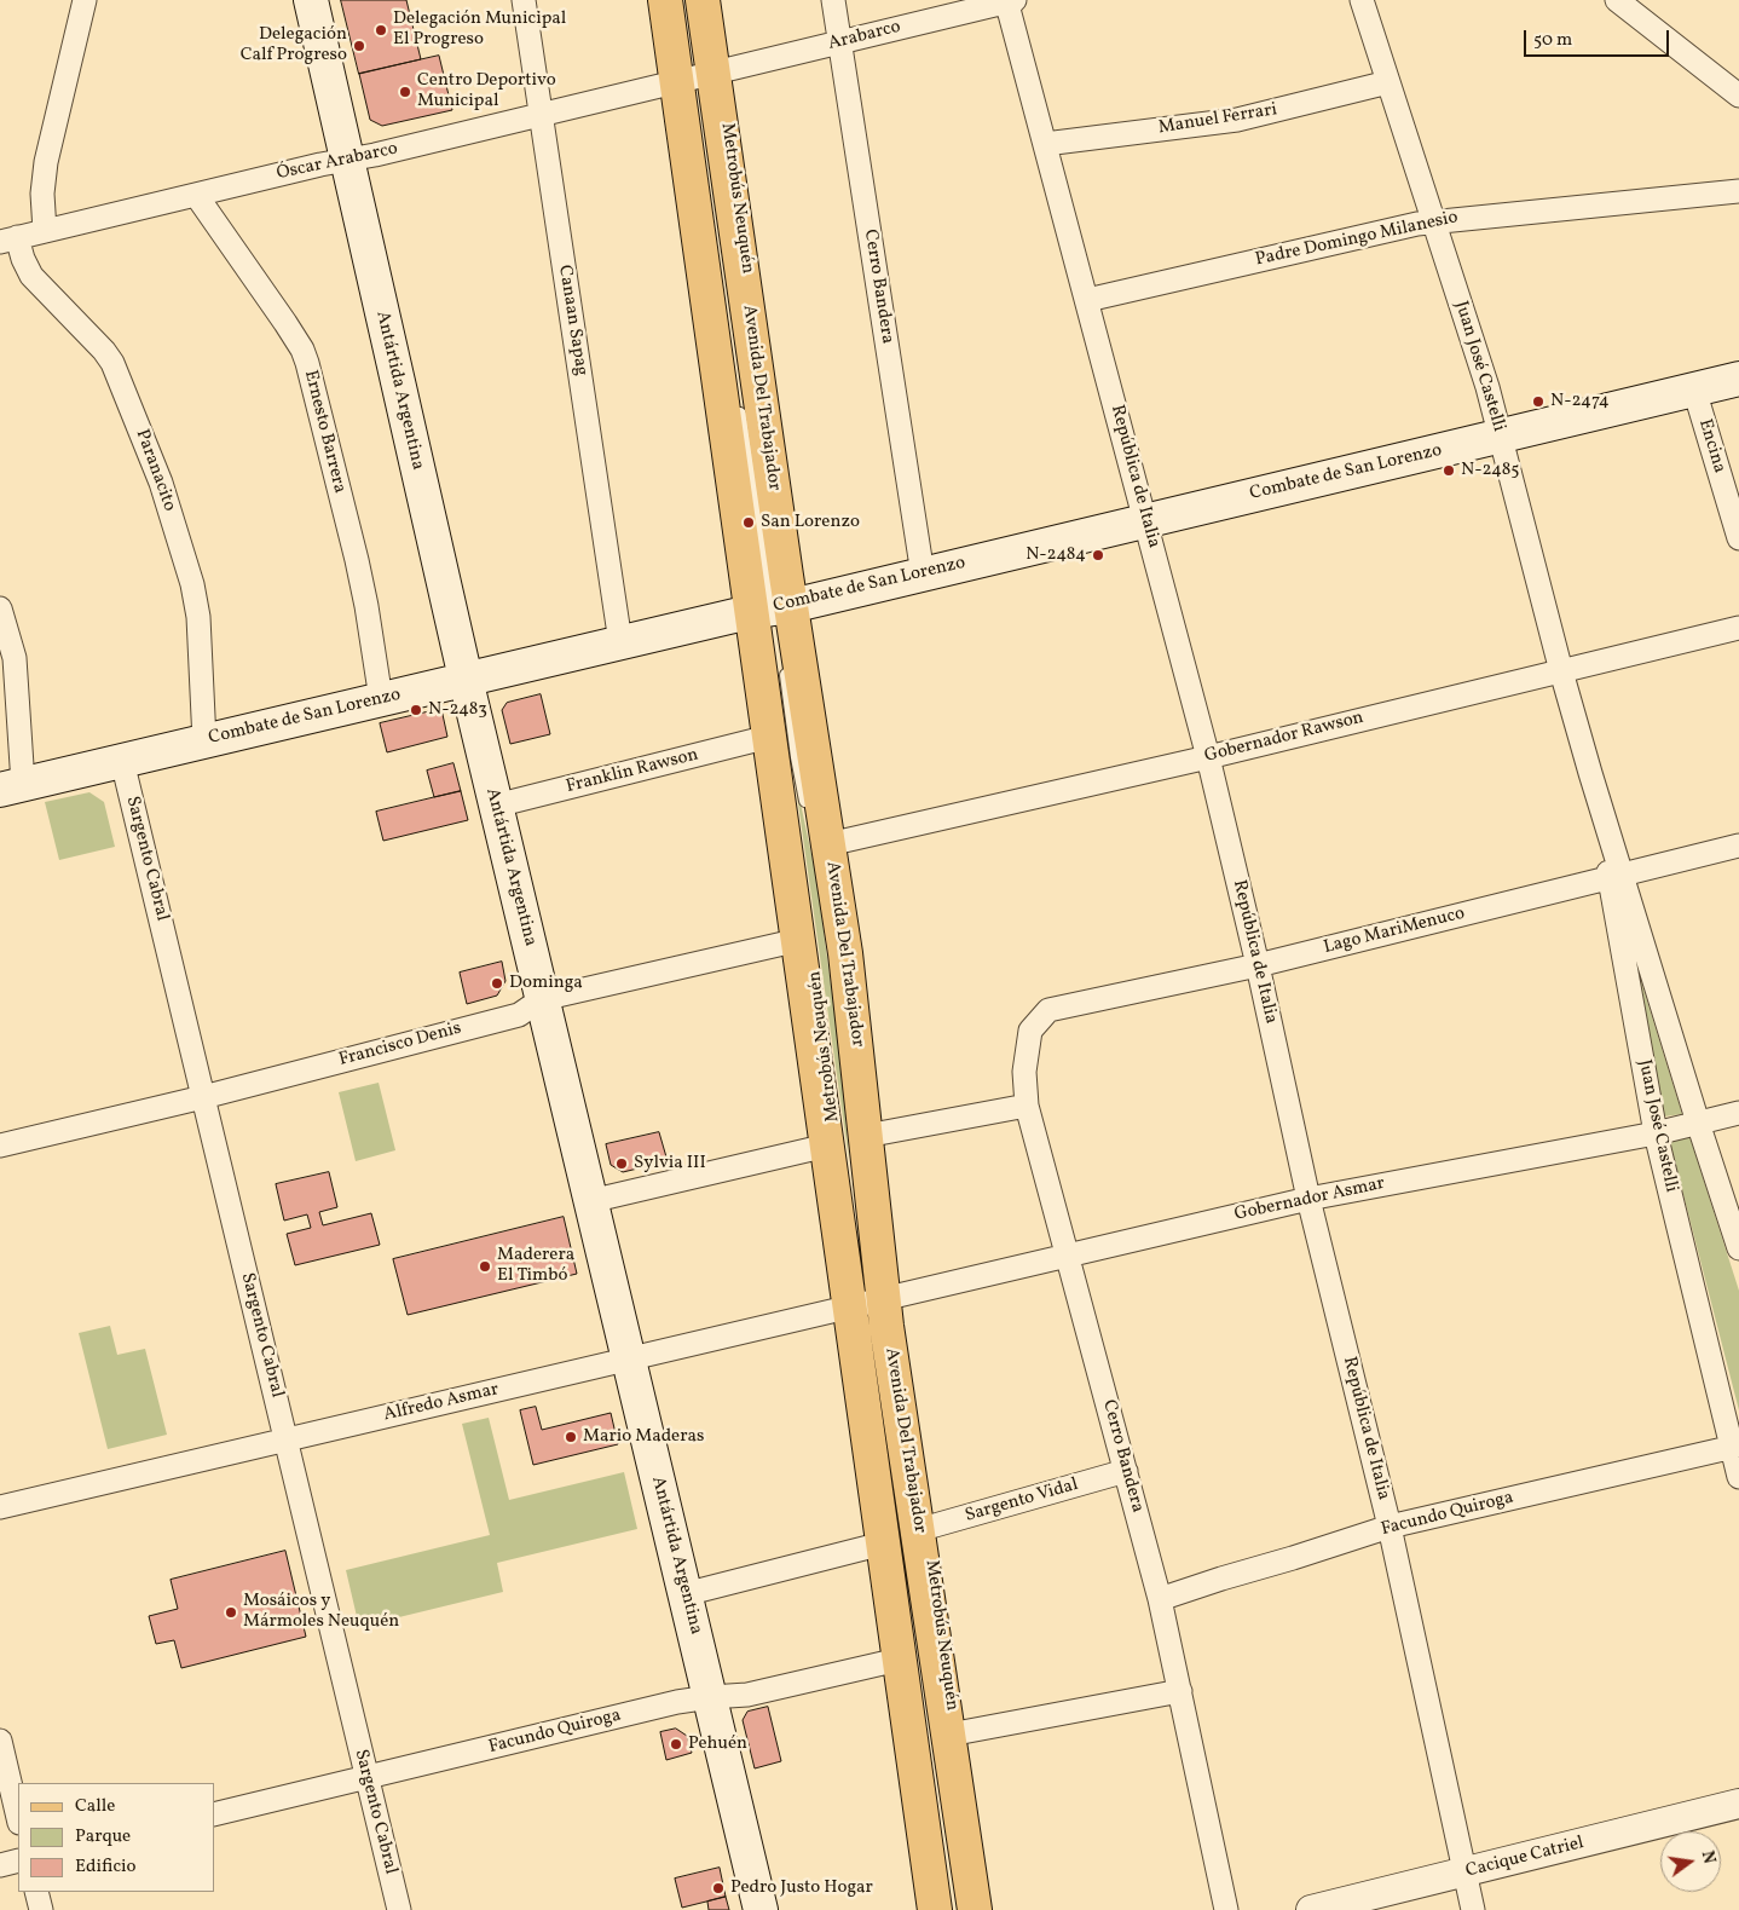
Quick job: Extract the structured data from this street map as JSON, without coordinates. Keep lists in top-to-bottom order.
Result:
{
  "streets": {
    "main road": ["Antártida Argentina", "Avenida Del Trabajador", "Combate de San Lorenzo"],
    "street": [
      "Arabarco",
      "Manuel Ferrari",
      "Óscar Arabarco",
      "Padre Domingo Milanesio",
      "Cerro Bandera",
      "Canaan Sapag",
      "Juan José Castelli",
      "Ernesto Barrera",
      "Encina",
      "Paranacito",
      "República de Italia",
      "Gobernador Rawson",
      "Franklin Rawson",
      "Sargento Cabral",
      "Lago MariMenuco",
      "Francisco Denis",
      "Gobernador Asmar",
      "Alfredo Asmar",
      "Sargento Vidal",
      "Facundo Quiroga",
      "Cacique Catriel"
    ],
    "lane": ["Metrobús Neuquén"]
  },
  "crossings": [
    ["Arabarco", "Óscar Arabarco"],
    ["Arabarco", "Metrobús Neuquén"],
    ["Arabarco", "Cerro Bandera"],
    ["Arabarco", "Avenida Del Trabajador"],
    ["Arabarco", "República de Italia"],
    ["Manuel Ferrari", "Juan José Castelli"],
    ["Manuel Ferrari", "República de Italia"],
    ["Óscar Arabarco", "Metrobús Neuquén"],
    ["Óscar Arabarco", "Canaan Sapag"],
    ["Óscar Arabarco", "Antártida Argentina"],
    ["Óscar Arabarco", "Avenida Del Trabajador"],
    ["Óscar Arabarco", "Ernesto Barrera"],
    ["Óscar Arabarco", "Paranacito"],
    ["Metrobús Neuquén", "Avenida Del Trabajador"],
    ["Metrobús Neuquén", "Gobernador Asmar"],
    ["Metrobús Neuquén", "Alfredo Asmar"],
    ["Padre Domingo Milanesio", "Juan José Castelli"],
    ["Padre Domingo Milanesio", "República de Italia"],
    ["Cerro Bandera", "Combate de San Lorenzo"],
    ["Cerro Bandera", "Lago MariMenuco"],
    ["Cerro Bandera", "Gobernador Asmar"],
    ["Cerro Bandera", "Sargento Vidal"],
    ["Cerro Bandera", "Facundo Quiroga"],
    ["Canaan Sapag", "Combate de San Lorenzo"],
    ["Juan José Castelli", "Combate de San Lorenzo"],
    ["Juan José Castelli", "Gobernador Rawson"],
    ["Juan José Castelli", "Lago MariMenuco"],
    ["Juan José Castelli", "Gobernador Asmar"],
    ["Juan José Castelli", "Facundo Quiroga"],
    ["Antártida Argentina", "Combate de San Lorenzo"],
    ["Antártida Argentina", "Franklin Rawson"],
    ["Antártida Argentina", "Francisco Denis"],
    ["Antártida Argentina", "Alfredo Asmar"],
    ["Antártida Argentina", "Facundo Quiroga"],
    ["Avenida Del Trabajador", "Combate de San Lorenzo"],
    ["Avenida Del Trabajador", "Gobernador Rawson"],
    ["Avenida Del Trabajador", "Franklin Rawson"],
    ["Avenida Del Trabajador", "Francisco Denis"],
    ["Avenida Del Trabajador", "Gobernador Asmar"],
    ["Avenida Del Trabajador", "Alfredo Asmar"],
    ["Avenida Del Trabajador", "Sargento Vidal"],
    ["Avenida Del Trabajador", "Facundo Quiroga"],
    ["Ernesto Barrera", "Combate de San Lorenzo"],
    ["Encina", "Combate de San Lorenzo"],
    ["Paranacito", "Combate de San Lorenzo"],
    ["Combate de San Lorenzo", "República de Italia"],
    ["Combate de San Lorenzo", "Sargento Cabral"],
    ["República de Italia", "Gobernador Rawson"],
    ["República de Italia", "Lago MariMenuco"],
    ["República de Italia", "Gobernador Asmar"],
    ["República de Italia", "Facundo Quiroga"],
    ["República de Italia", "Cacique Catriel"],
    ["Sargento Cabral", "Francisco Denis"],
    ["Sargento Cabral", "Alfredo Asmar"],
    ["Sargento Cabral", "Facundo Quiroga"],
    ["Gobernador Asmar", "Alfredo Asmar"]
  ],
  "places": [
    "Delegación Municipal El Progreso",
    "Delegación Calf Progreso",
    "Centro Deportivo Municipal",
    "N-2474",
    "N-2485",
    "San Lorenzo",
    "N-2484",
    "N-2483",
    "Dominga",
    "Sylvia III",
    "Maderera El Timbó",
    "Mario Maderas",
    "Mosáicos y Mármoles Neuquén",
    "Pehuén",
    "Pedro Justo Hogar"
  ],
  "legend": ["Calle", "Parque", "Edificio"],
  "scale_bar": "50 m",
  "north": "right"
}
